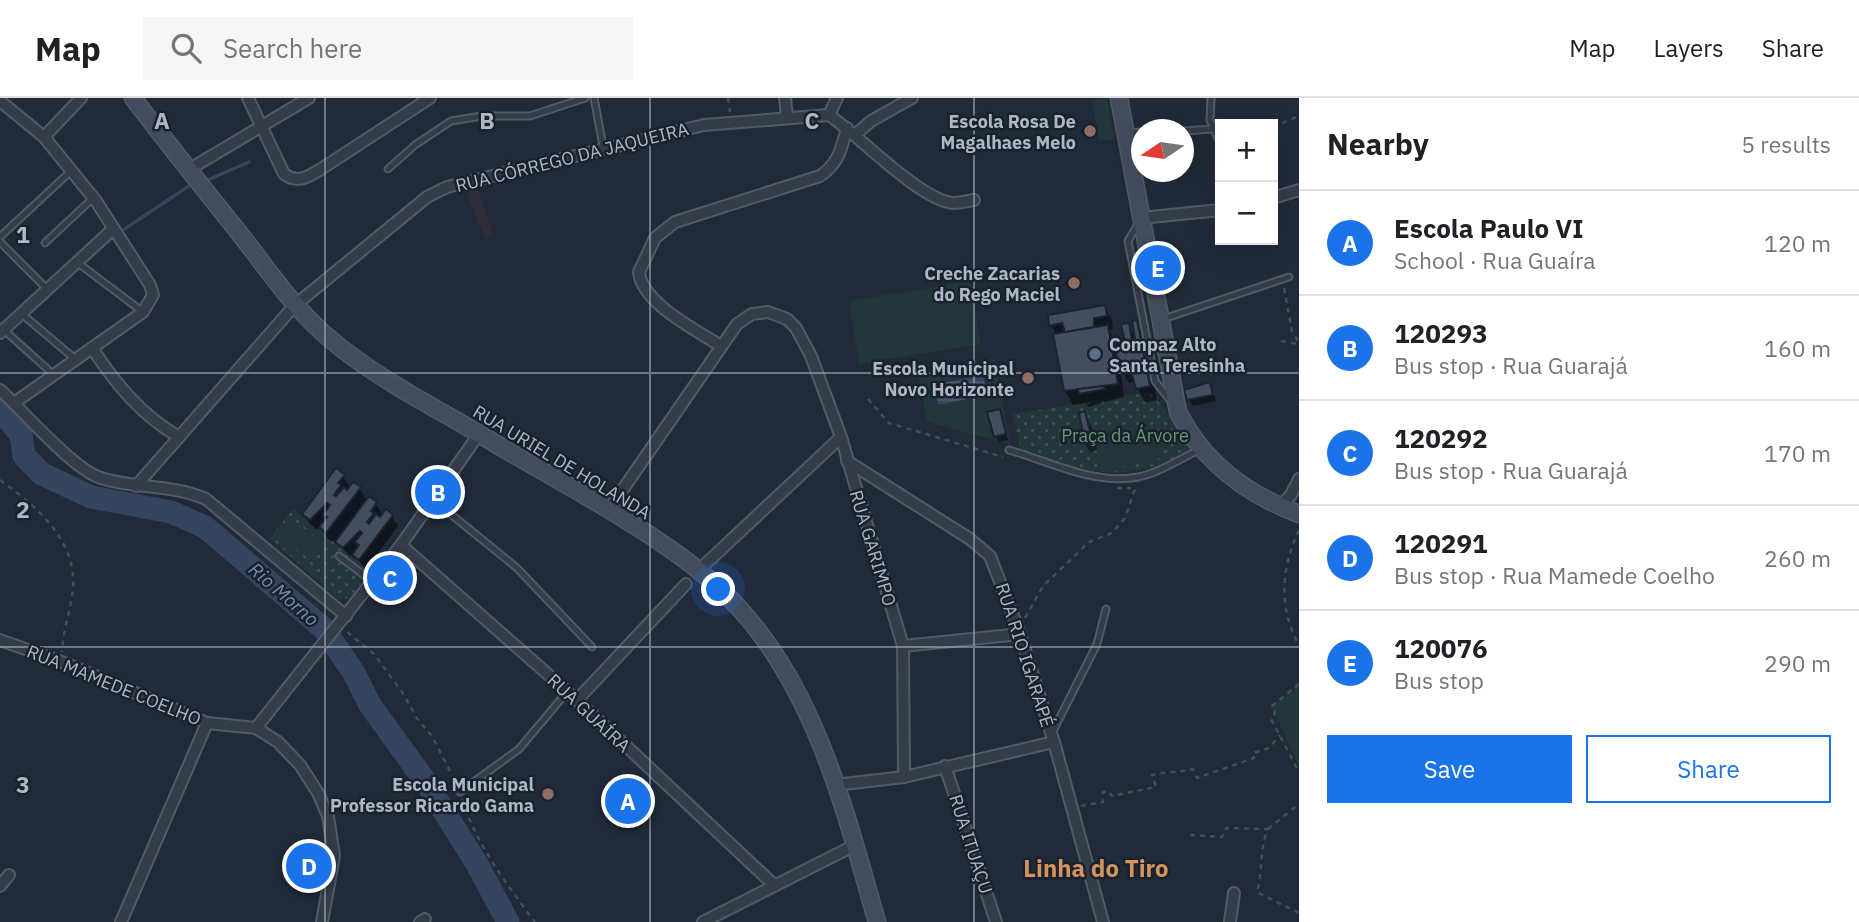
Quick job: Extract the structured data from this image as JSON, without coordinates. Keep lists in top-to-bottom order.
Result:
{
  "streets": {
    "main road": ["RUA URIEL DE HOLANDA"],
    "street": [
      "RUA CÓRREGO DA JAQUEIRA",
      "RUA GARIMPO",
      "RUA RIO IGARAPÉ",
      "RUA MAMEDE COELHO",
      "RUA GUAÍRA",
      "RUA ITUAÇU"
    ]
  },
  "crossings": [
    ["RUA CÓRREGO DA JAQUEIRA", "RUA URIEL DE HOLANDA"],
    ["RUA GARIMPO", "RUA RIO IGARAPÉ"]
  ],
  "districts": ["Linha do Tiro"],
  "water": ["Rio Morno"],
  "parks": ["Praça da Árvore"],
  "places": [
    "Escola Rosa De Magalhaes Melo",
    "Creche Zacarias do Rego Maciel",
    "Compaz Alto Santa Teresinha",
    "Escola Municipal Novo Horizonte",
    "Escola Municipal Professor Ricardo Gama"
  ],
  "north": "left",
  "page": {
    "header": "Map",
    "search": "Search here",
    "nav": ["Map", "Layers", "Share"],
    "heading": ["Nearby", "5 results"],
    "map_buttons": ["+", "−"],
    "list": [
      {
        "mark": "A",
        "name": "Escola Paulo VI",
        "note": "School · Rua Guaíra",
        "value": "120 m"
      },
      {
        "mark": "B",
        "name": "120293",
        "note": "Bus stop · Rua Guarajá",
        "value": "160 m"
      },
      {
        "mark": "C",
        "name": "120292",
        "note": "Bus stop · Rua Guarajá",
        "value": "170 m"
      },
      {
        "mark": "D",
        "name": "120291",
        "note": "Bus stop · Rua Mamede Coelho",
        "value": "260 m"
      },
      {
        "mark": "E",
        "name": "120076",
        "note": "Bus stop",
        "value": "290 m"
      }
    ],
    "pins": [
      "E",
      "B",
      "C",
      "A",
      "D"
    ],
    "buttons": ["Save", "Share"]
  },
  "grid": {
    "columns": ["A", "B", "C"],
    "rows": ["1", "2", "3"]
  }
}
